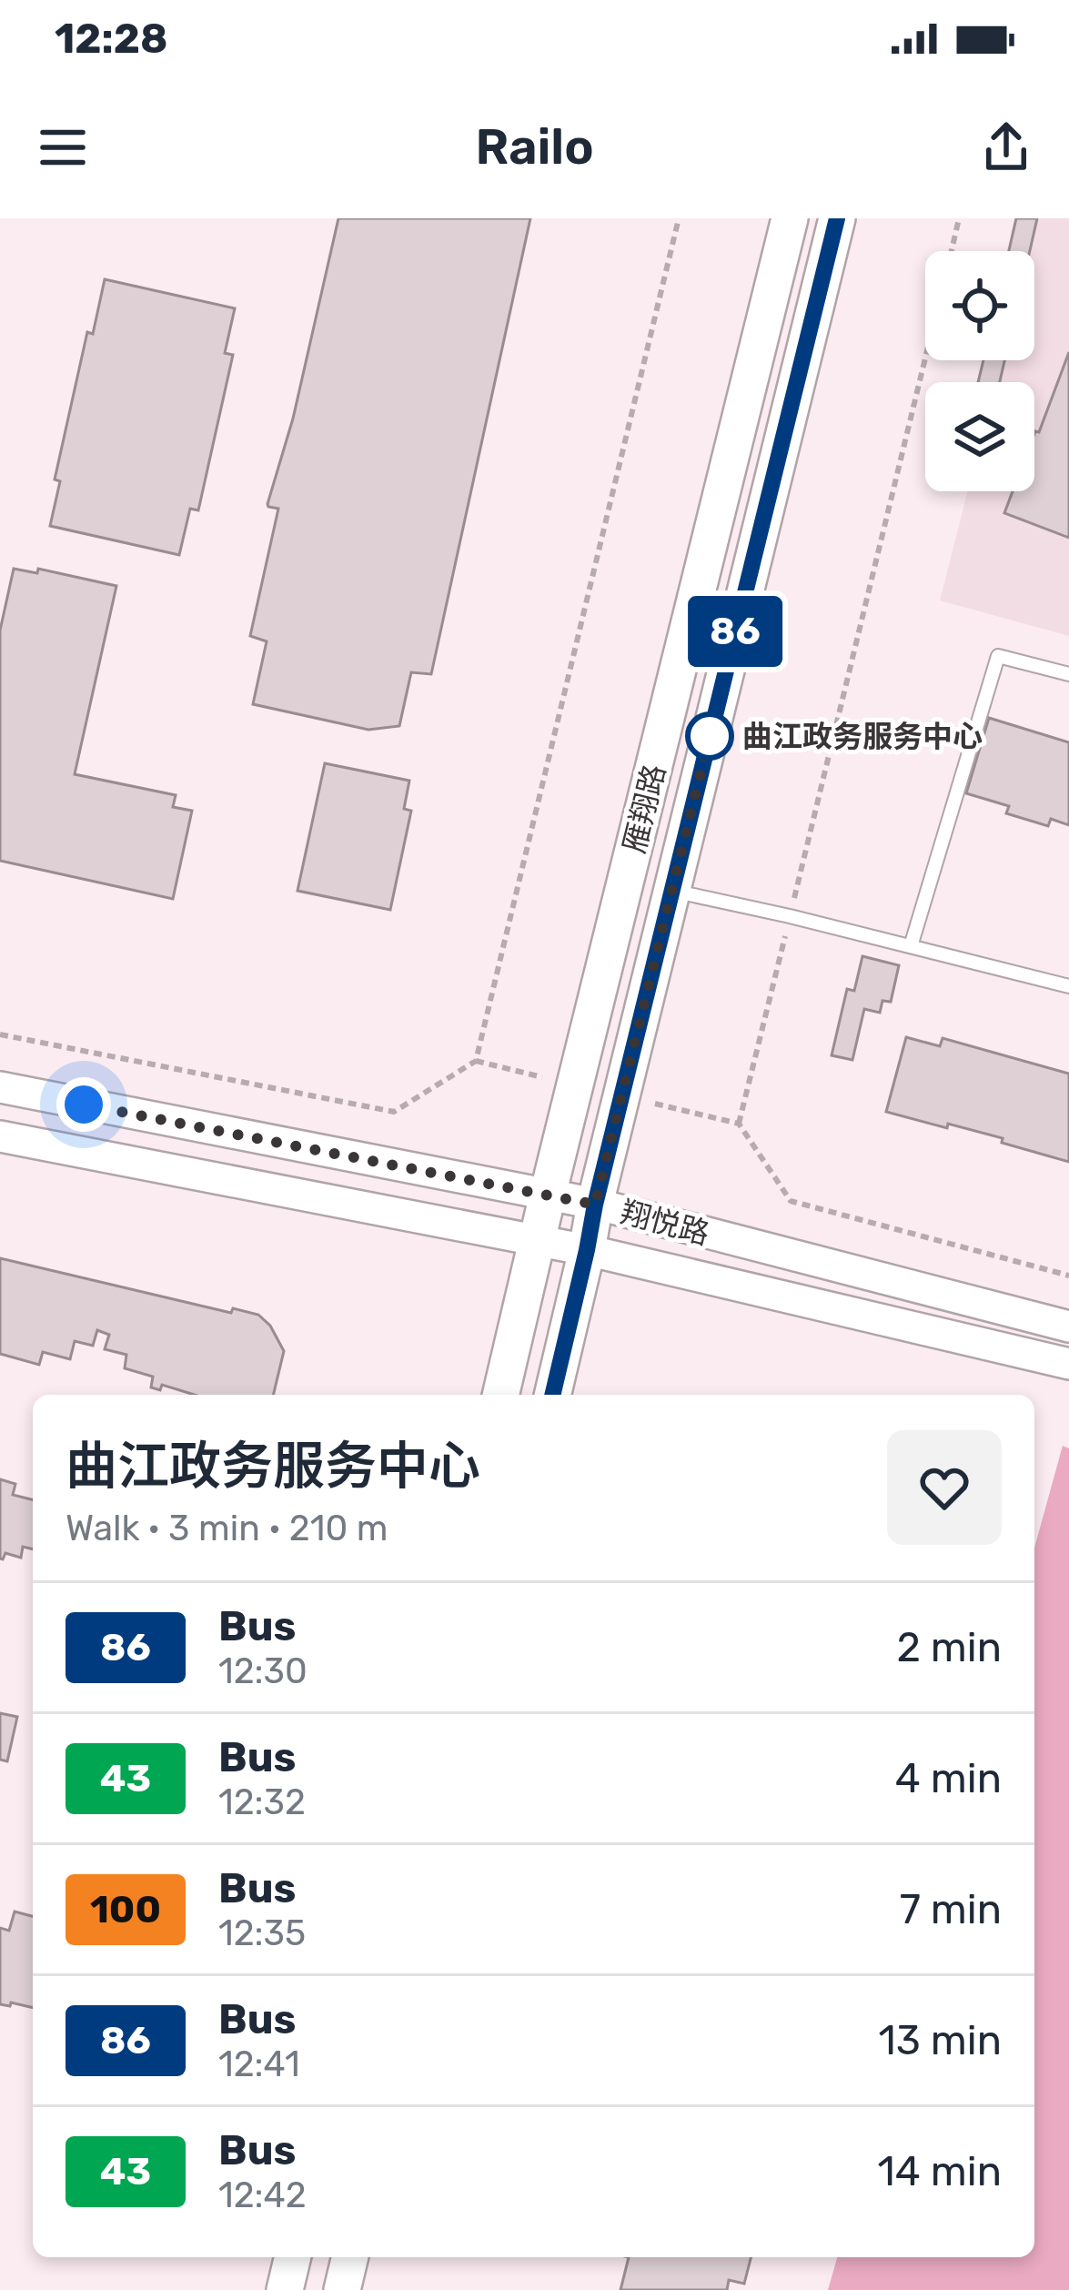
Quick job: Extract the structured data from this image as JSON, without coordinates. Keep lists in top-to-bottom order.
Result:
{
  "streets": {
    "main road": ["雁翔路"],
    "street": ["翔悦路"]
  },
  "crossings": [
    ["雁翔路", "翔悦路"]
  ],
  "places": ["曲江政务服务中心"],
  "lines": ["bus line 86"],
  "page": {
    "status": "12:28",
    "header": "Railo",
    "on_map": "86",
    "heading": ["曲江政务服务中心", "Walk · 3 min · 210 m"],
    "list": [
      {
        "mark": "86",
        "name": "Bus",
        "note": "12:30",
        "value": "2 min"
      },
      {
        "mark": "43",
        "name": "Bus",
        "note": "12:32",
        "value": "4 min"
      },
      {
        "mark": "100",
        "name": "Bus",
        "note": "12:35",
        "value": "7 min"
      },
      {
        "mark": "86",
        "name": "Bus",
        "note": "12:41",
        "value": "13 min"
      },
      {
        "mark": "43",
        "name": "Bus",
        "note": "12:42",
        "value": "14 min"
      }
    ]
  }
}
